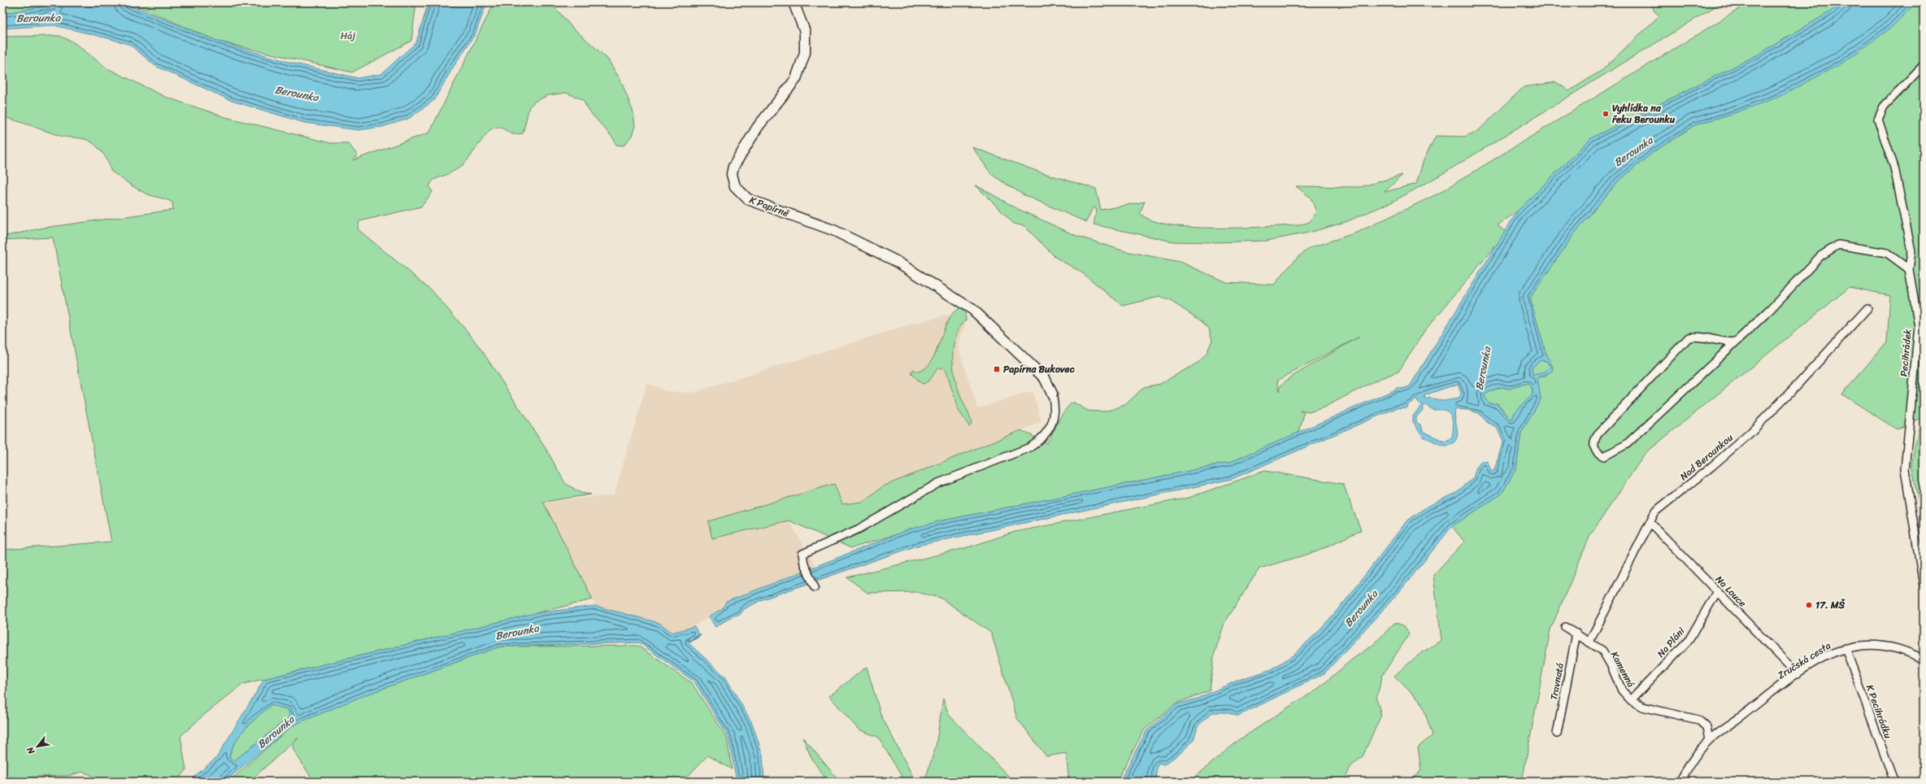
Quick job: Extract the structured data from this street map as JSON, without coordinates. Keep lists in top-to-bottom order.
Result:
{
  "streets": {
    "street": [
      "K Papírně",
      "Pecihrádek",
      "Nad Berounkou",
      "Na Louce",
      "Na Pláni",
      "Zručská cesta",
      "Kamenná",
      "Travnatá",
      "K Pecihrádku"
    ]
  },
  "crossings": [
    ["Nad Berounkou", "Na Louce"],
    ["Nad Berounkou", "Kamenná"],
    ["Na Louce", "Na Pláni"],
    ["Na Louce", "Zručská cesta"],
    ["Na Pláni", "Kamenná"],
    ["Zručská cesta", "K Pecihrádku"],
    ["Kamenná", "Travnatá"]
  ],
  "water": ["Berounka"],
  "parks": ["Háj"],
  "places": {
    "other": ["Vyhlídka na řeku Berounku", "17. MŠ"],
    "transit": ["Papírna Bukovec"]
  },
  "north": "bottom left"
}
